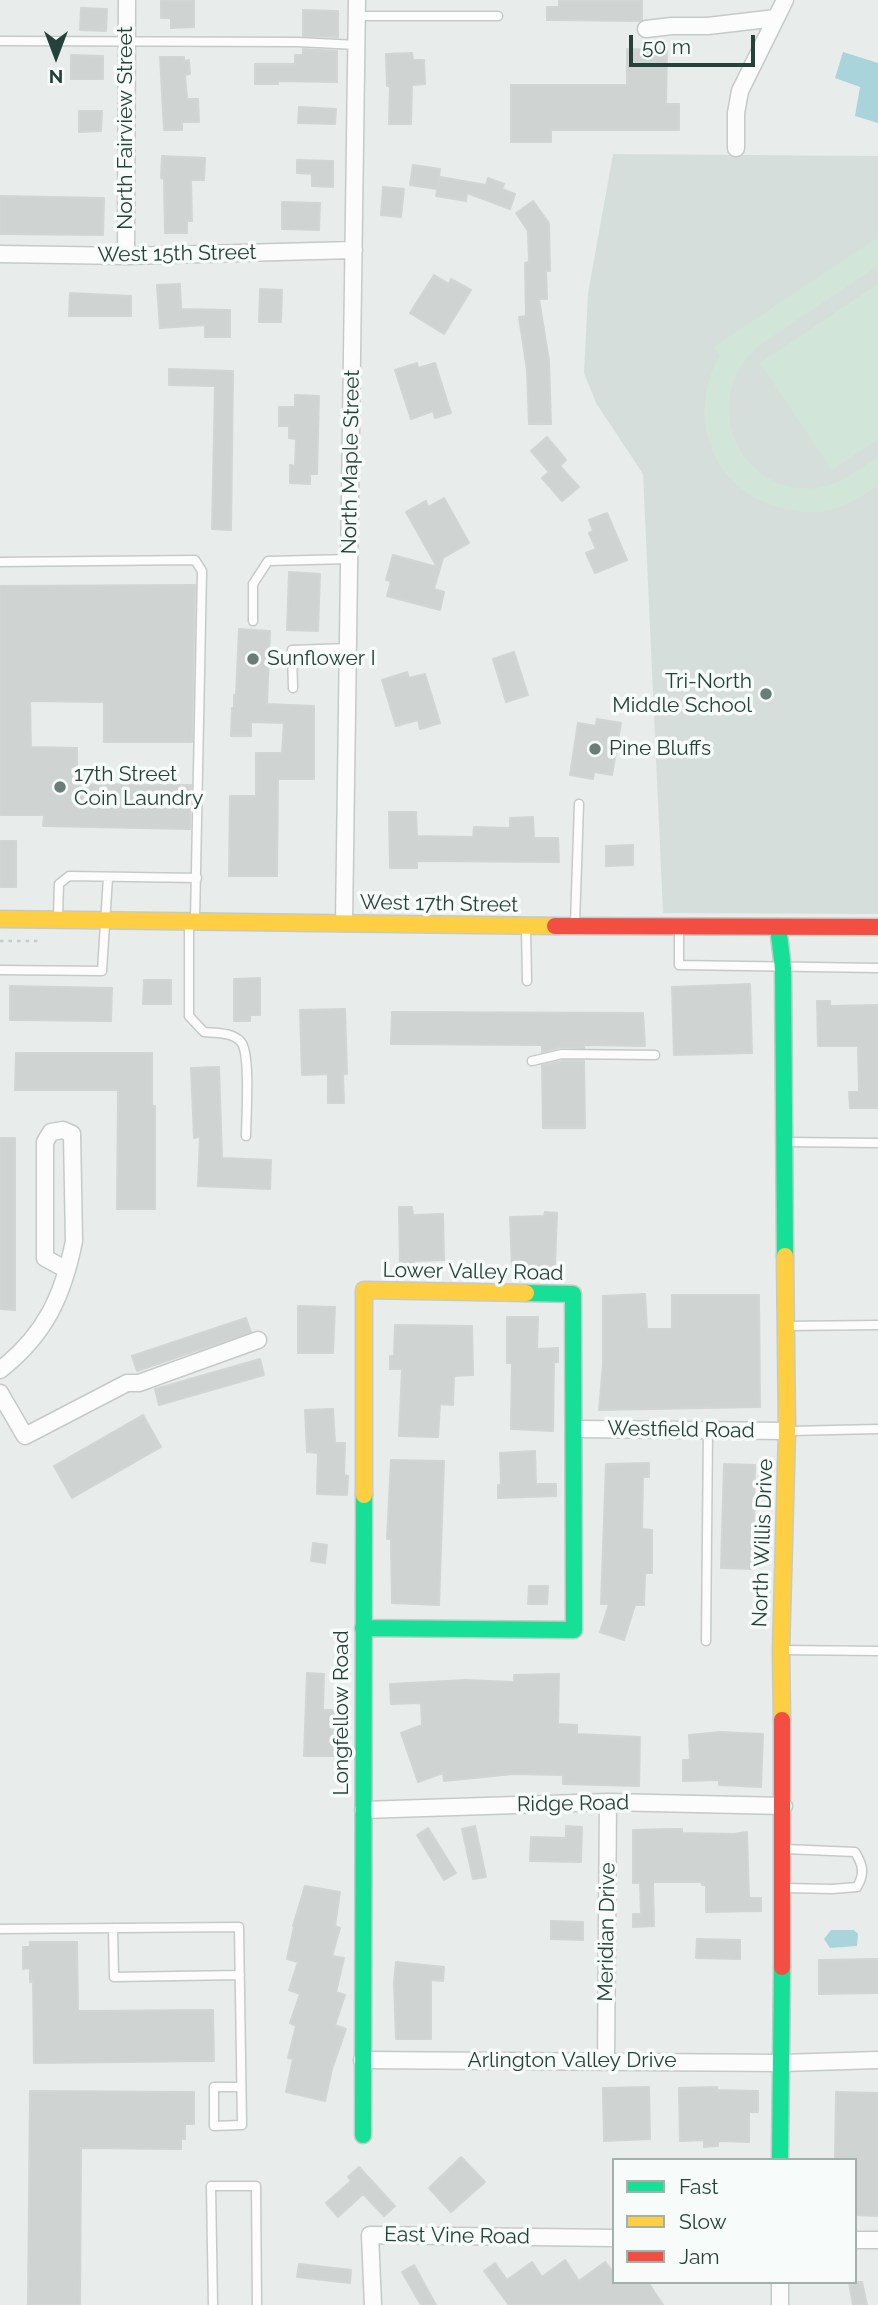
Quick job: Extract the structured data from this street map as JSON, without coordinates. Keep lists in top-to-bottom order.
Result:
{
  "streets": {
    "street": [
      "North Fairview Street",
      "West 15th Street",
      "North Maple Street",
      "West 17th Street",
      "Lower Valley Road",
      "Westfield Road",
      "North Willis Drive",
      "Longfellow Road",
      "Ridge Road",
      "Meridian Drive",
      "Arlington Valley Drive",
      "East Vine Road"
    ]
  },
  "crossings": [
    ["North Fairview Street", "West 15th Street"],
    ["West 15th Street", "North Maple Street"],
    ["North Maple Street", "West 17th Street"],
    ["West 17th Street", "North Willis Drive"],
    ["Lower Valley Road", "Westfield Road"],
    ["Lower Valley Road", "Longfellow Road"],
    ["Westfield Road", "North Willis Drive"],
    ["North Willis Drive", "Ridge Road"],
    ["North Willis Drive", "Arlington Valley Drive"],
    ["Longfellow Road", "Ridge Road"],
    ["Longfellow Road", "Arlington Valley Drive"],
    ["Ridge Road", "Meridian Drive"],
    ["Meridian Drive", "Arlington Valley Drive"]
  ],
  "places": [
    "Sunflower I",
    "Tri-North Middle School",
    "Pine Bluffs",
    "17th Street Coin Laundry"
  ],
  "legend": ["Fast", "Slow", "Jam"],
  "scale_bar": "50 m",
  "north": "bottom"
}
